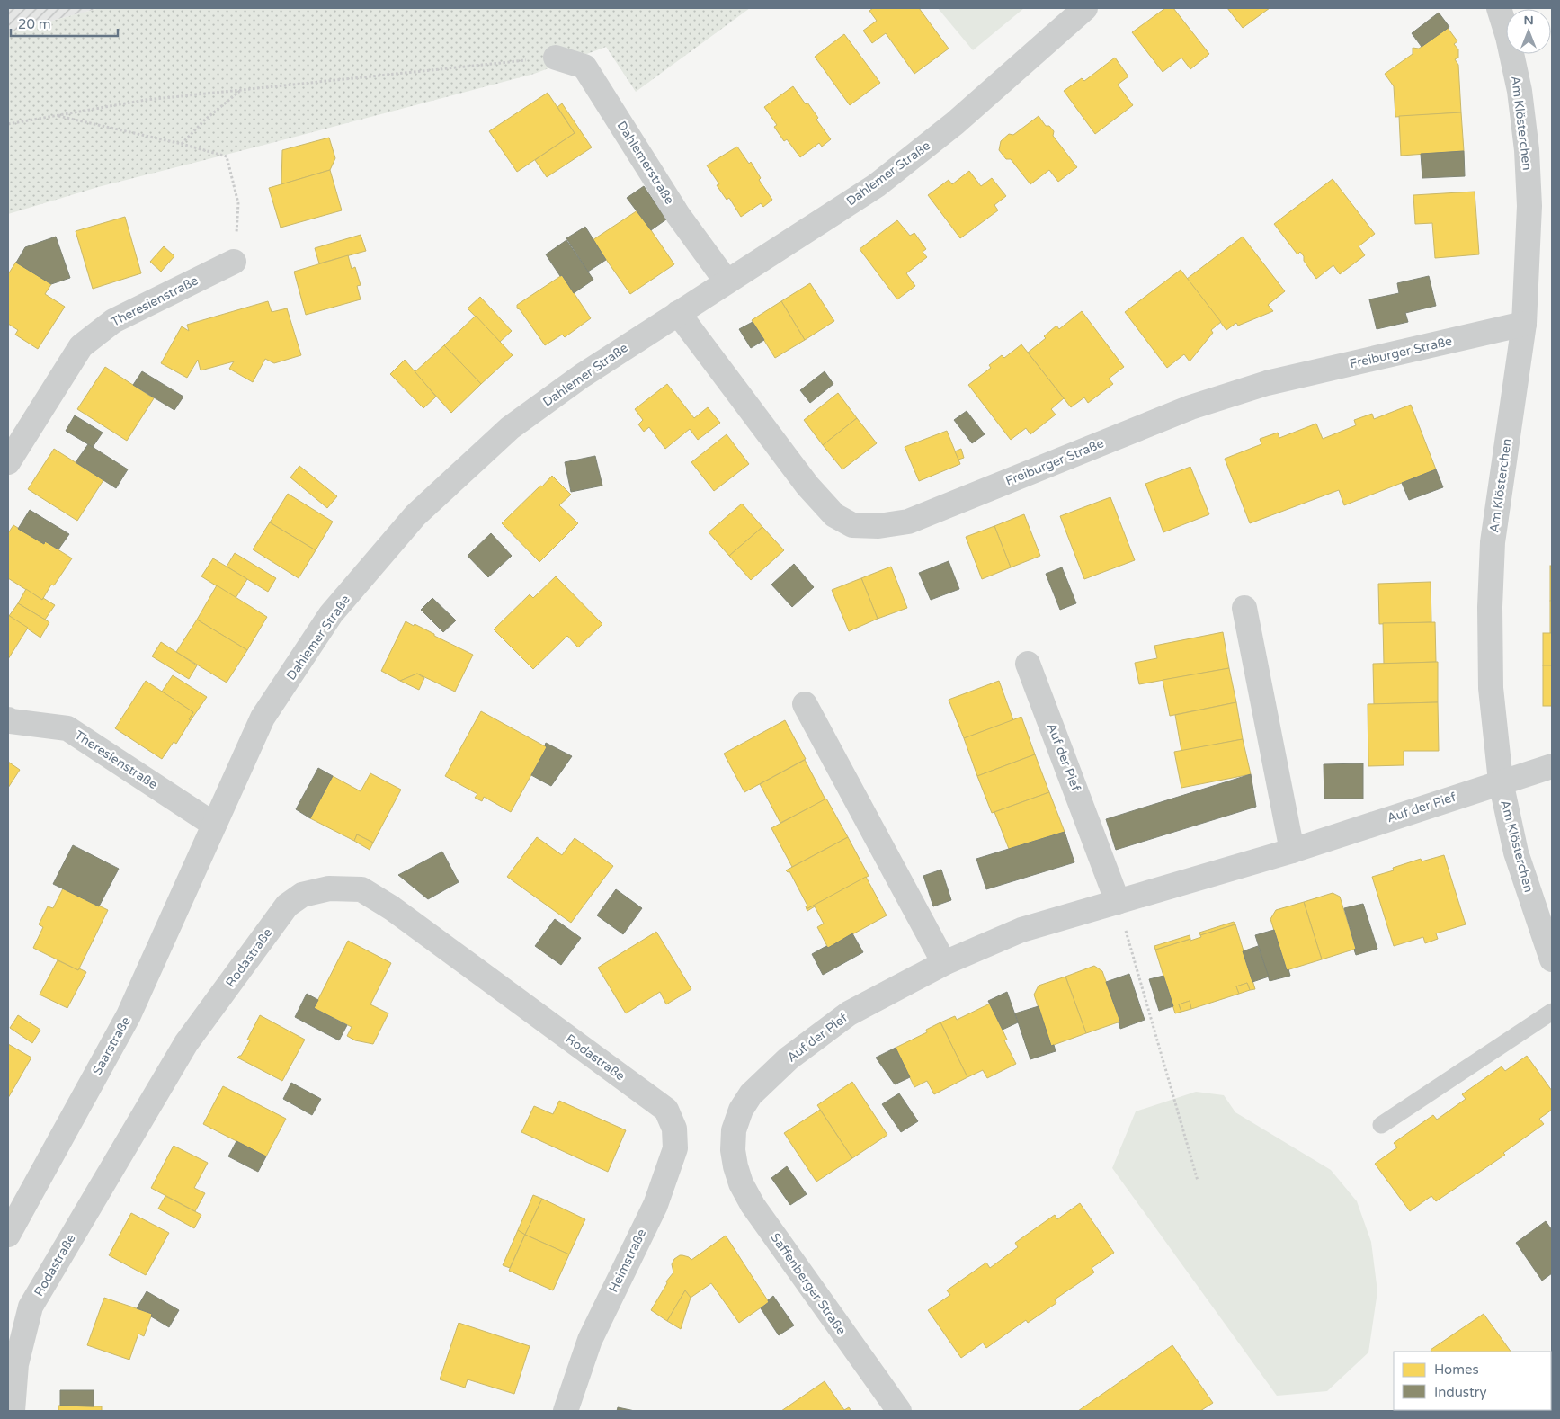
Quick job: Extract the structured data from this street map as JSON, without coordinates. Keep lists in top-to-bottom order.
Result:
{
  "streets": {
    "street": [
      "Am Klösterchen",
      "Dahlemerstraße",
      "Dahlemer Straße",
      "Theresienstraße",
      "Freiburger Straße",
      "Auf der Pief",
      "Rodastraße",
      "Saarstraße",
      "Heimstraße",
      "Saffenberger Straße"
    ]
  },
  "crossings": [
    ["Am Klösterchen", "Freiburger Straße"],
    ["Am Klösterchen", "Auf der Pief"],
    ["Dahlemerstraße", "Dahlemer Straße"],
    ["Dahlemer Straße", "Theresienstraße"],
    ["Dahlemer Straße", "Freiburger Straße"],
    ["Dahlemer Straße", "Saarstraße"],
    ["Auf der Pief", "Saffenberger Straße"],
    ["Rodastraße", "Heimstraße"]
  ],
  "legend": ["Homes", "Industry"],
  "scale_bar": "20 m",
  "north": "top"
}
